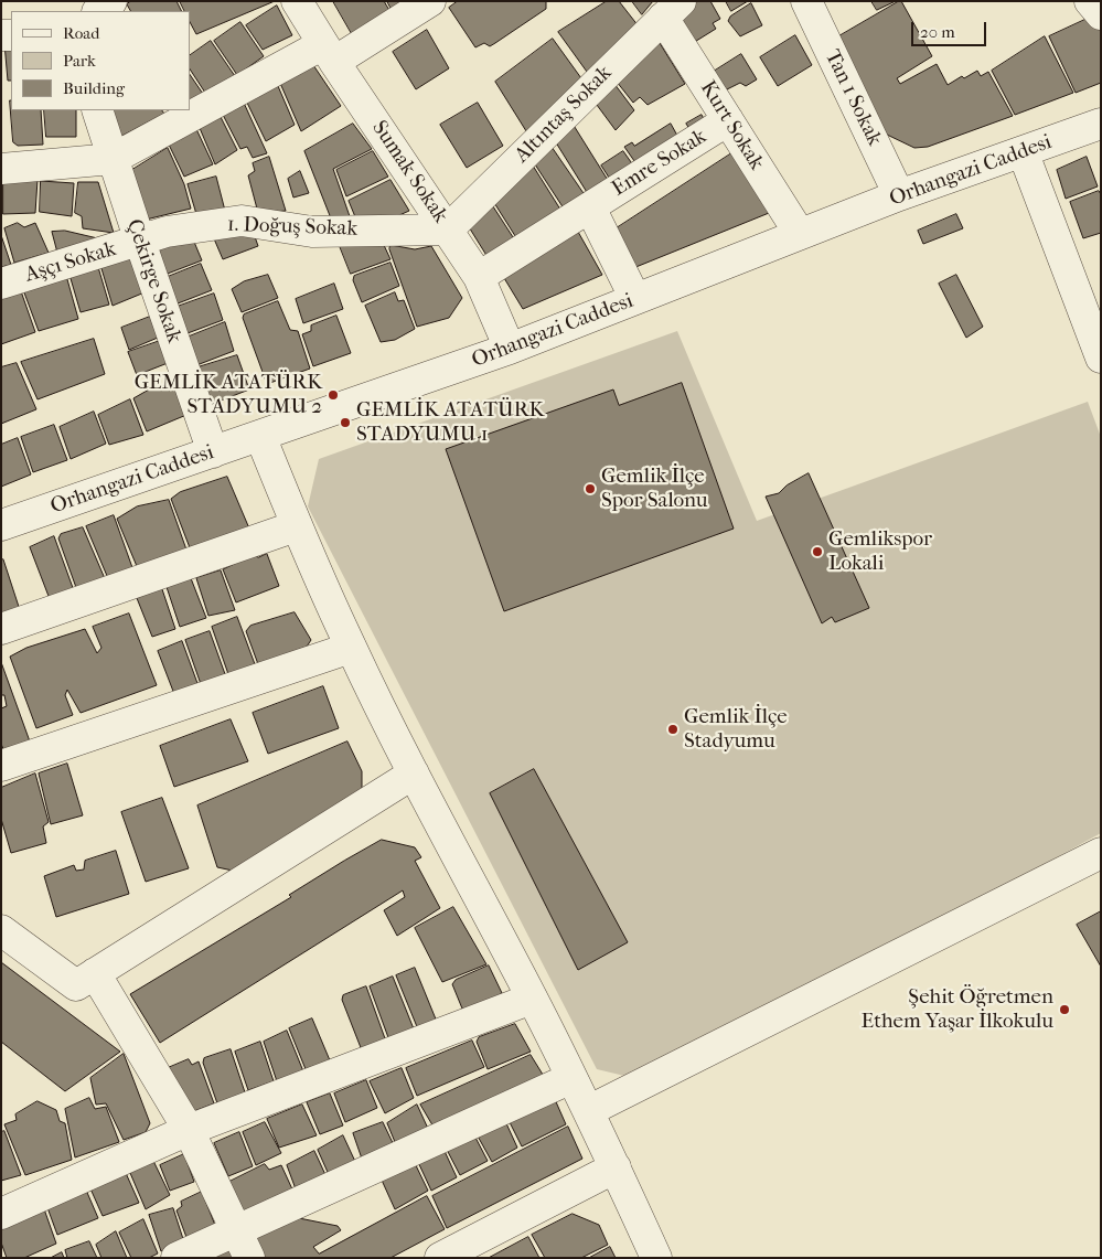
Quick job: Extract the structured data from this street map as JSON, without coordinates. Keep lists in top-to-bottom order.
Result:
{
  "streets": {
    "street": [
      "Tan 1 Sokak",
      "Altıntaş Sokak",
      "Kurt Sokak",
      "Emre Sokak",
      "Orhangazi Caddesi",
      "Sumak Sokak",
      "1. Doğuş Sokak",
      "Aşçı Sokak",
      "Çekirge Sokak"
    ]
  },
  "crossings": [
    ["Tan 1 Sokak", "Orhangazi Caddesi"],
    ["Altıntaş Sokak", "Kurt Sokak"],
    ["Altıntaş Sokak", "Sumak Sokak"],
    ["Altıntaş Sokak", "1. Doğuş Sokak"],
    ["Kurt Sokak", "Emre Sokak"],
    ["Kurt Sokak", "Orhangazi Caddesi"],
    ["Emre Sokak", "Orhangazi Caddesi"],
    ["Emre Sokak", "Sumak Sokak"],
    ["Orhangazi Caddesi", "Sumak Sokak"],
    ["Orhangazi Caddesi", "Çekirge Sokak"],
    ["Sumak Sokak", "1. Doğuş Sokak"],
    ["1. Doğuş Sokak", "Aşçı Sokak"],
    ["1. Doğuş Sokak", "Çekirge Sokak"],
    ["Aşçı Sokak", "Çekirge Sokak"]
  ],
  "places": [
    "GEMLİK ATATÜRK STADYUMU 2",
    "GEMLİK ATATÜRK STADYUMU 1",
    "Gemlik İlçe Spor Salonu",
    "Gemlikspor Lokali",
    "Gemlik İlçe Stadyumu",
    "Şehit Öğretmen Ethem Yaşar İlkokulu"
  ],
  "legend": ["Road", "Park", "Building"],
  "scale_bar": "20 m"
}
